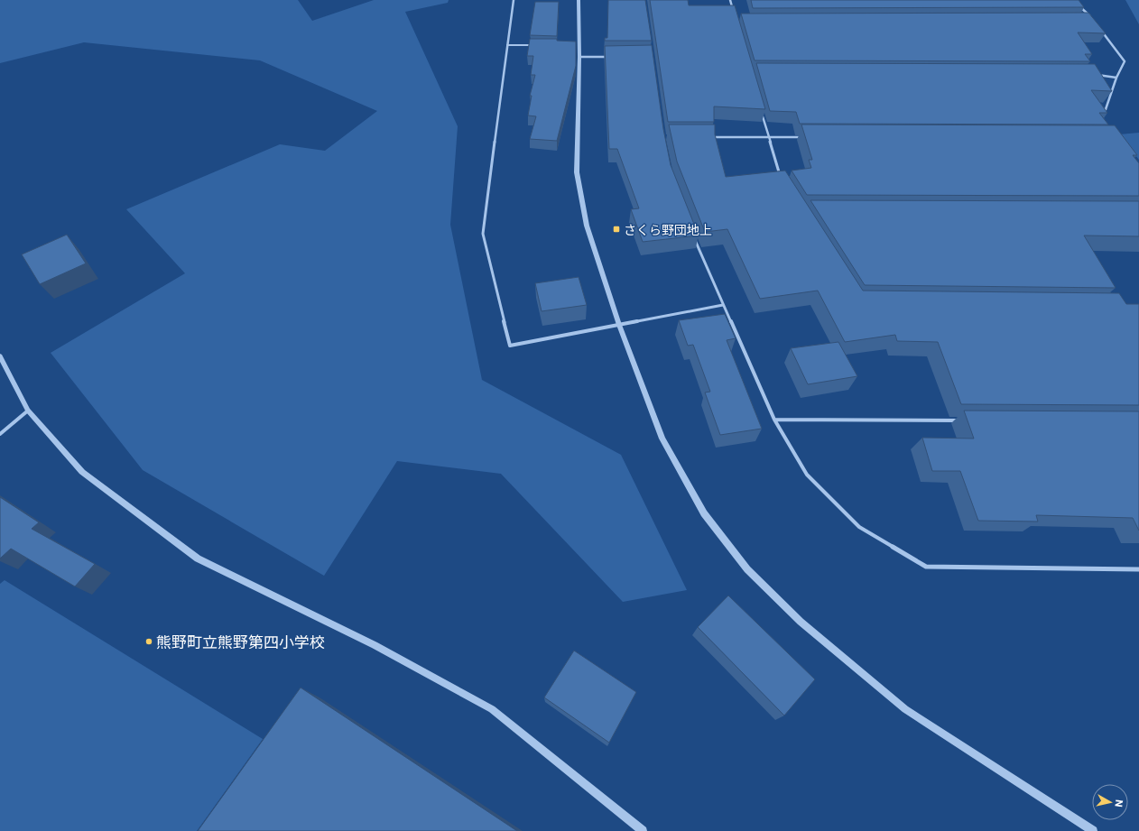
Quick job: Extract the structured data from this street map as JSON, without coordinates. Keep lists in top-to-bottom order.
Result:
{
  "places": {
    "transit": ["さくら野団地上"],
    "other": ["熊野町立熊野第四小学校"]
  },
  "north": "right"
}
